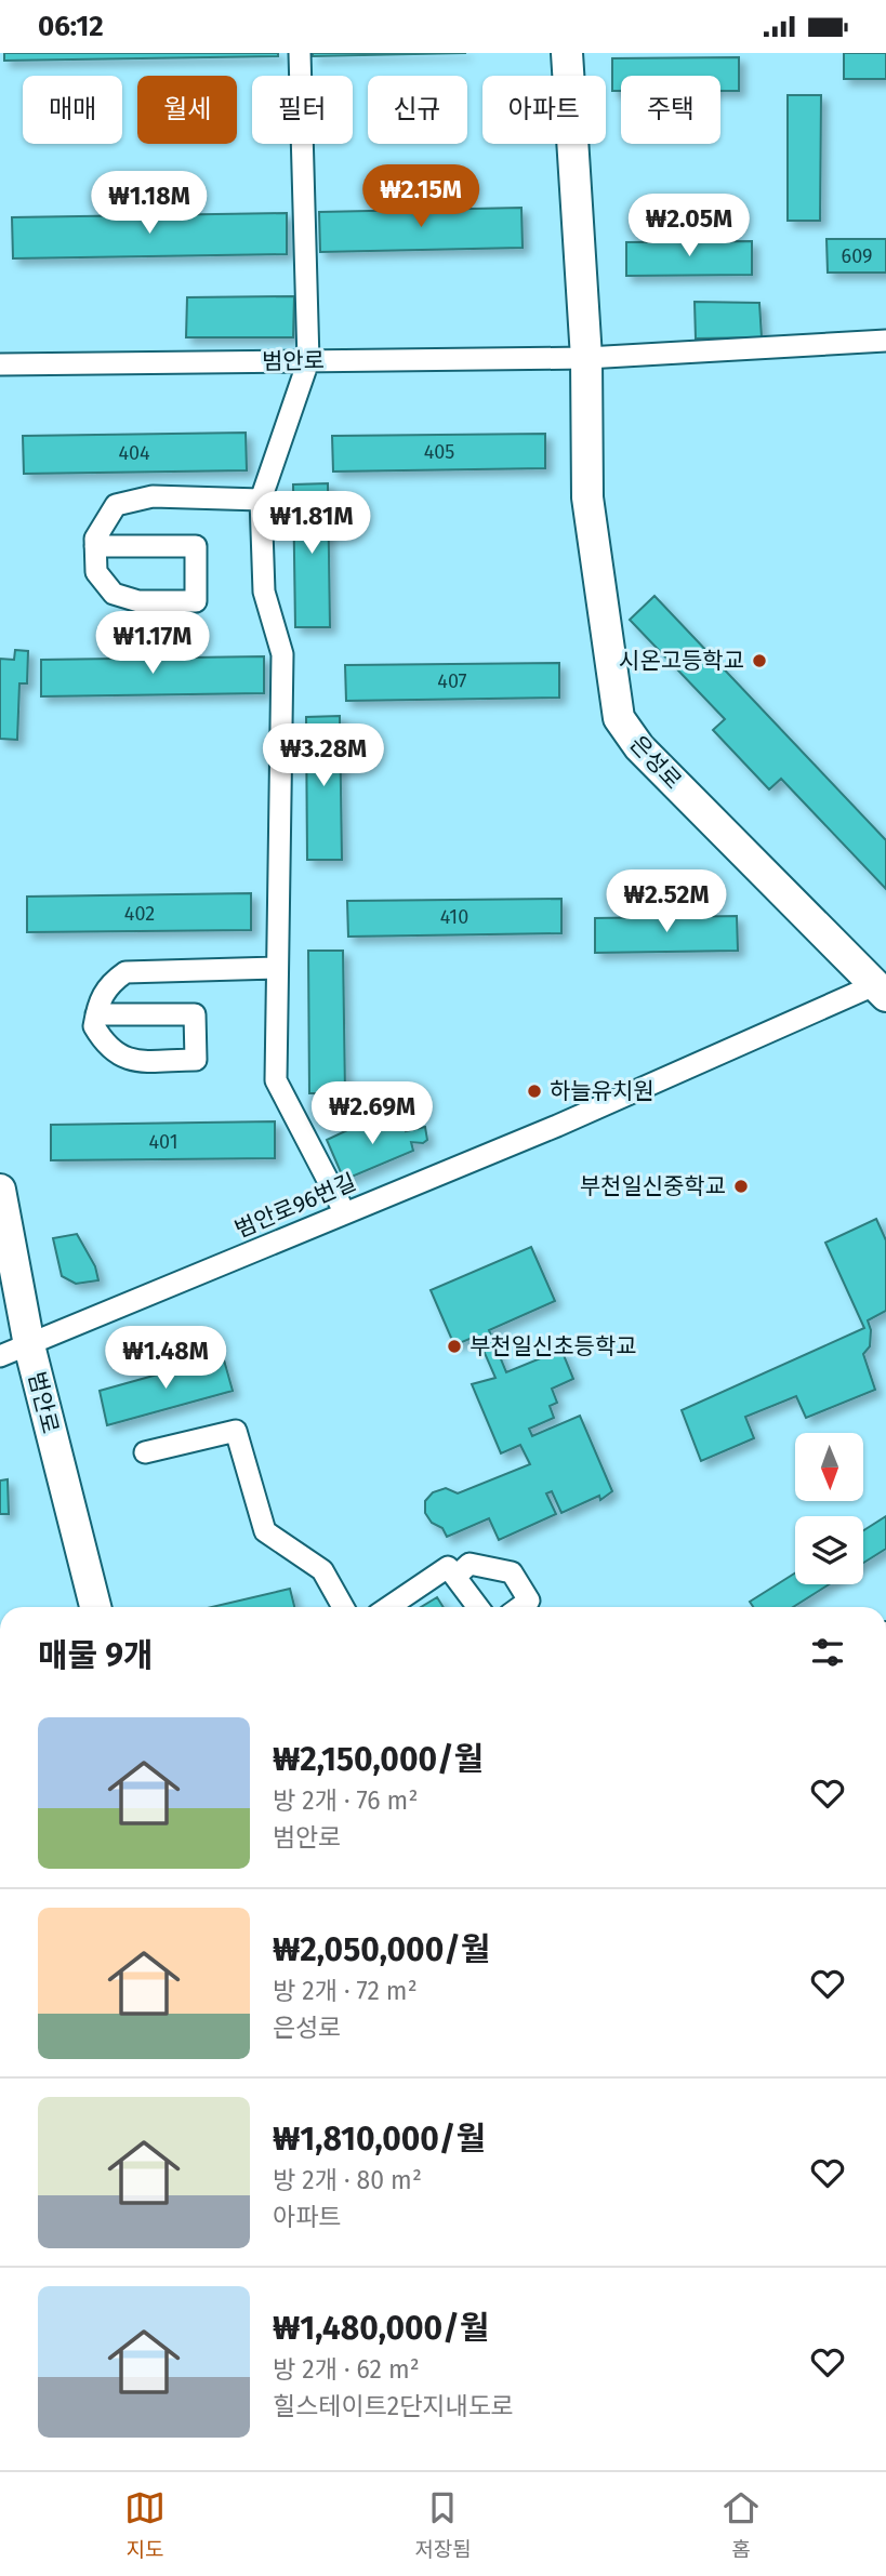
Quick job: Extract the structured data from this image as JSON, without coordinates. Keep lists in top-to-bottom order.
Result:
{
  "streets": {
    "street": ["범안로", "은성로", "범안로96번길"]
  },
  "crossings": [
    ["범안로", "은성로"],
    ["범안로", "범안로96번길"],
    ["은성로", "범안로96번길"]
  ],
  "places": [
    "시온고등학교",
    "하늘유치원",
    "부천일신중학교",
    "부천일신초등학교"
  ],
  "house_numbers": [
    "609",
    "405",
    "404",
    "407",
    "402",
    "410",
    "401"
  ],
  "north": "bottom",
  "page": {
    "status": "06:12",
    "chip": [
      "매매",
      "월세",
      "필터",
      "신규",
      "아파트",
      "주택"
    ],
    "price": [
      "₩2.15M",
      "₩1.18M",
      "₩2.05M",
      "₩1.81M",
      "₩1.17M",
      "₩3.28M",
      "₩2.52M",
      "₩2.69M",
      "₩1.48M"
    ],
    "heading": "매물 9개",
    "list": [
      {
        "name": "₩2,150,000/월",
        "note": "방 2개 · 76 m² · 범안로"
      },
      {
        "name": "₩2,050,000/월",
        "note": "방 2개 · 72 m² · 은성로"
      },
      {
        "name": "₩1,810,000/월",
        "note": "방 2개 · 80 m² · 아파트"
      },
      {
        "name": "₩1,480,000/월",
        "note": "방 2개 · 62 m² · 힐스테이트2단지내도로"
      }
    ],
    "tabs": ["지도", "저장됨", "홈"]
  }
}
